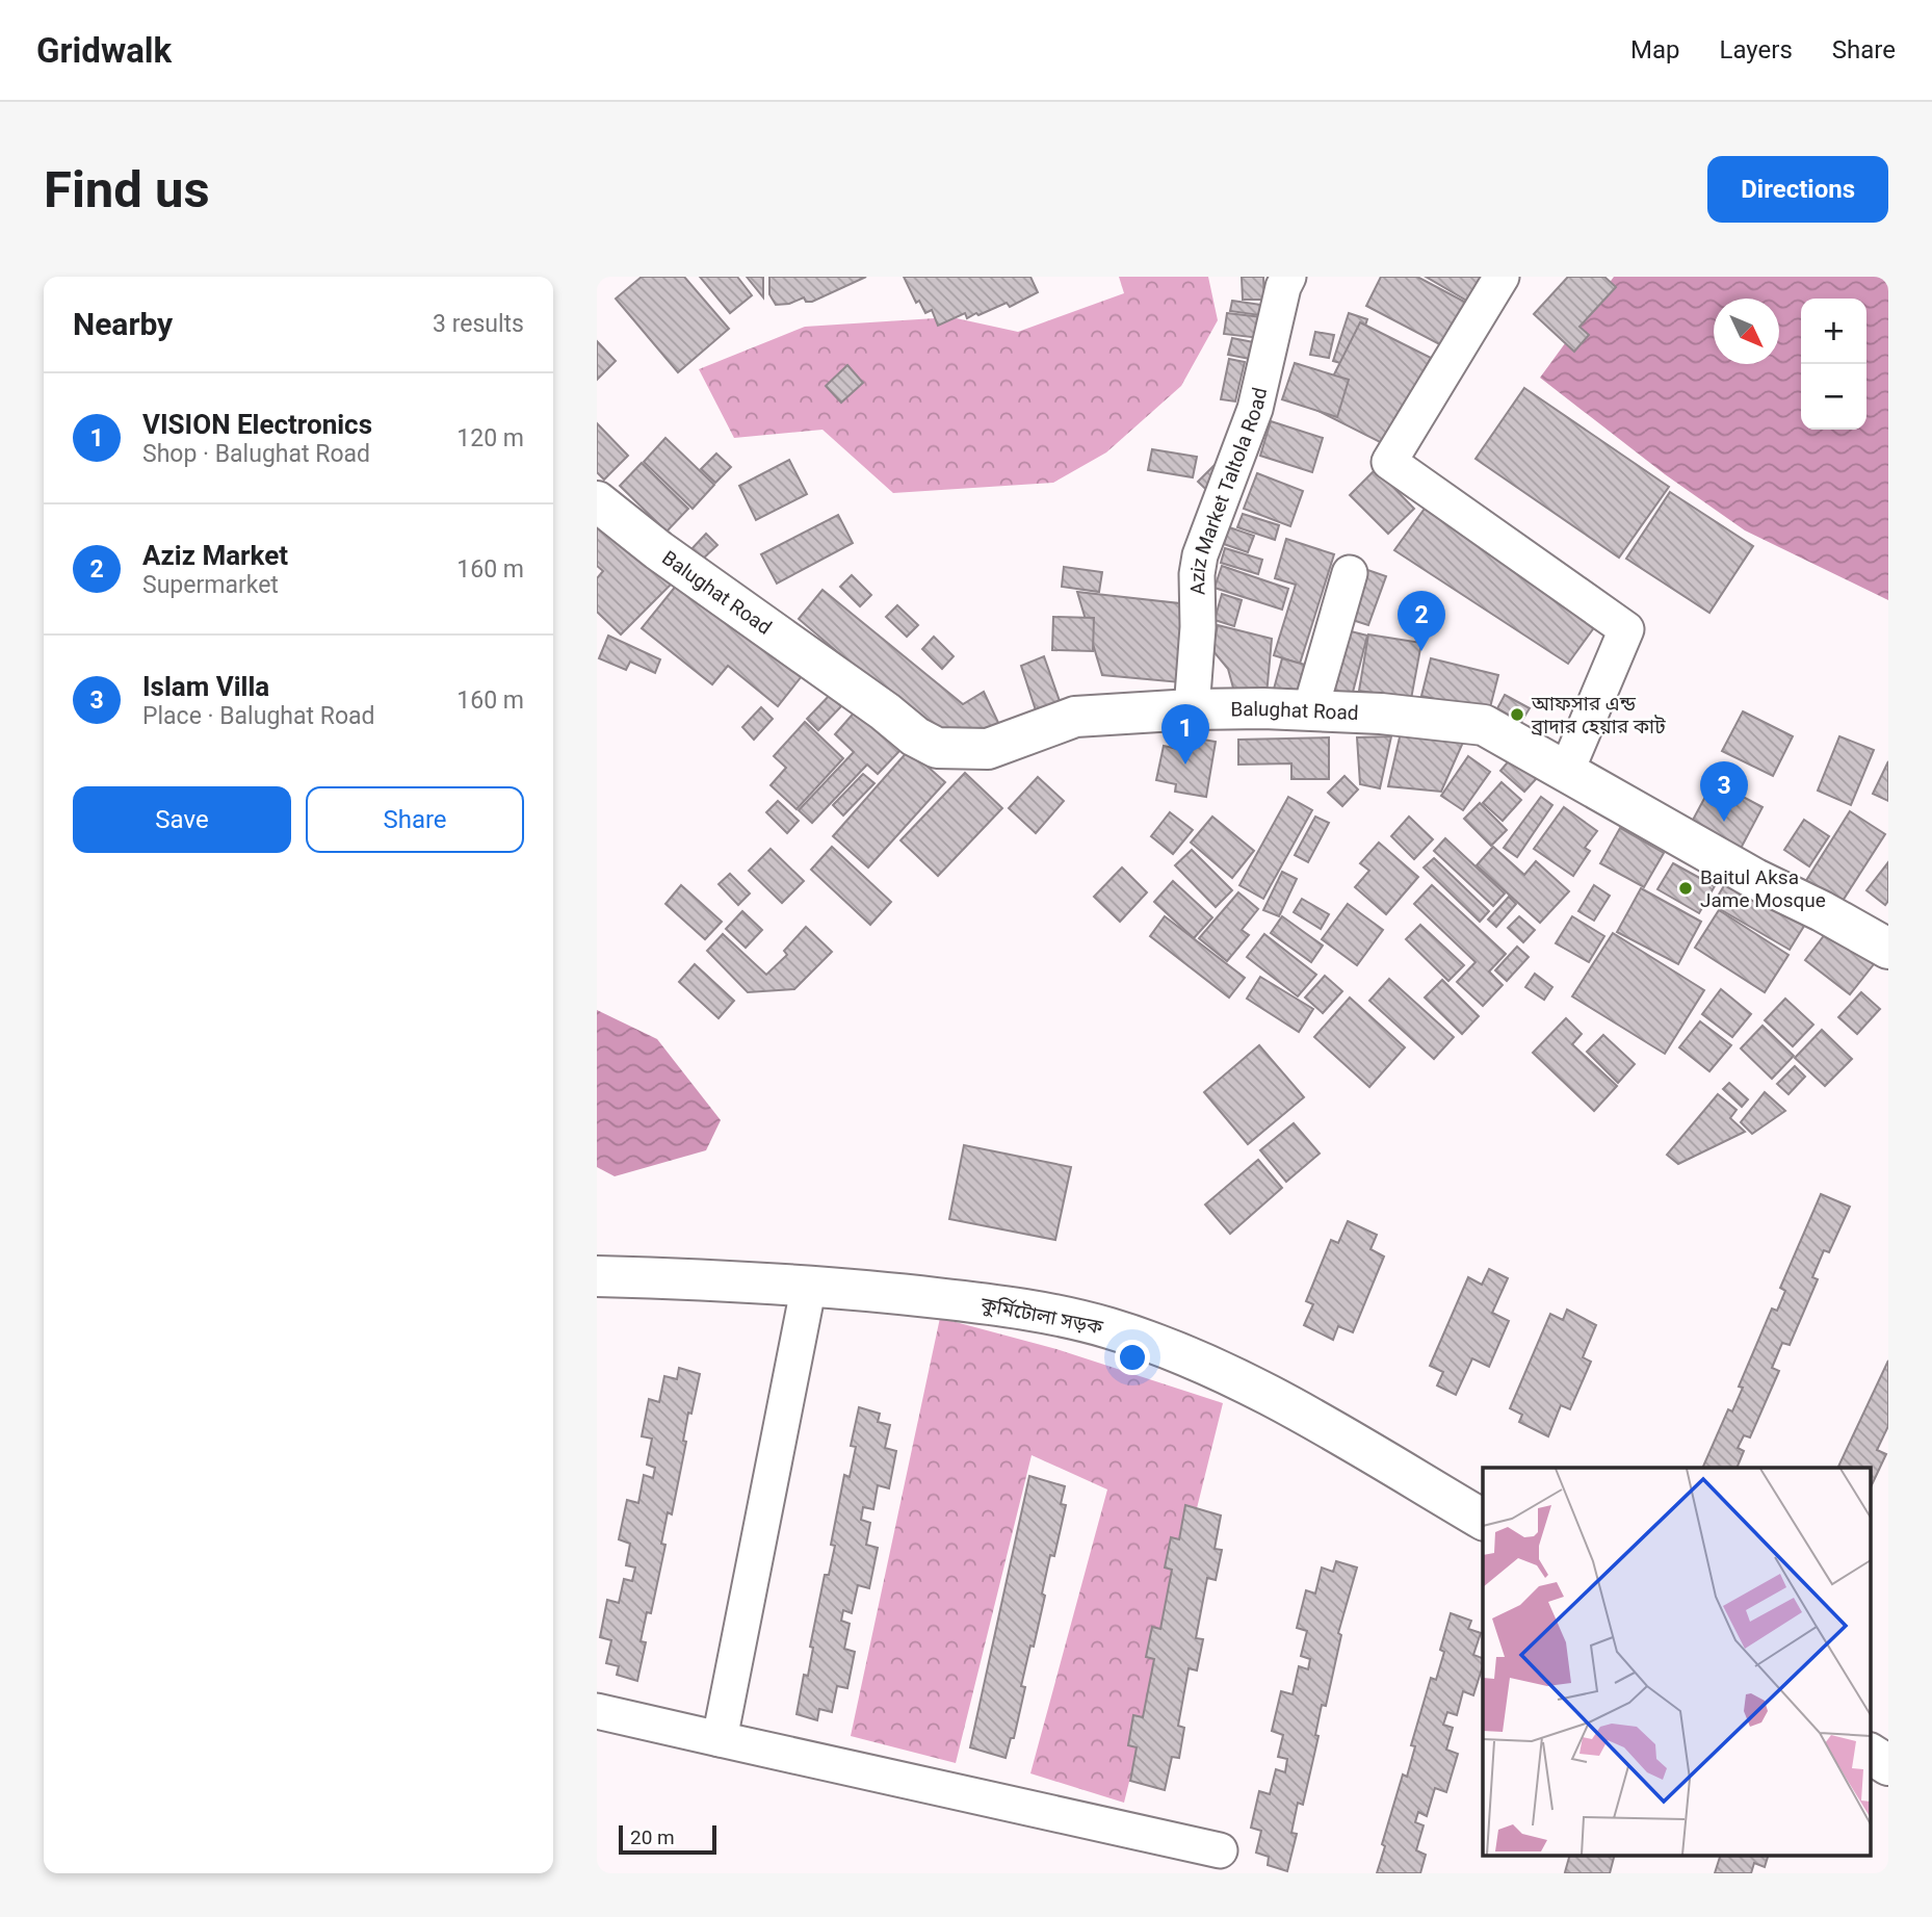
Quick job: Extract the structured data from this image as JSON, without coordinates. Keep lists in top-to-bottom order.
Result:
{
  "streets": {
    "street": ["Aziz Market Taltola Road", "Balughat Road", "কুর্মিটোলা সড়ক"]
  },
  "crossings": [
    ["Aziz Market Taltola Road", "Balughat Road"]
  ],
  "places": ["আফসার এন্ড ব্রাদার হেয়ার কাট", "Baitul Aksa Jame Mosque"],
  "scale_bar": "20 m",
  "north": "bottom right",
  "page": {
    "header": "Gridwalk",
    "nav": ["Map", "Layers", "Share"],
    "buttons": [
      "Directions",
      ["Save", "Share"]
    ],
    "title": "Find us",
    "heading": ["Nearby", "3 results"],
    "map_buttons": ["+", "−"],
    "list": [
      {
        "mark": "1",
        "name": "VISION Electronics",
        "note": "Shop · Balughat Road",
        "value": "120 m"
      },
      {
        "mark": "2",
        "name": "Aziz Market",
        "note": "Supermarket",
        "value": "160 m"
      },
      {
        "mark": "3",
        "name": "Islam Villa",
        "note": "Place · Balughat Road",
        "value": "160 m"
      }
    ],
    "pins": ["2", "1", "3"],
    "scale": "20 m"
  }
}
